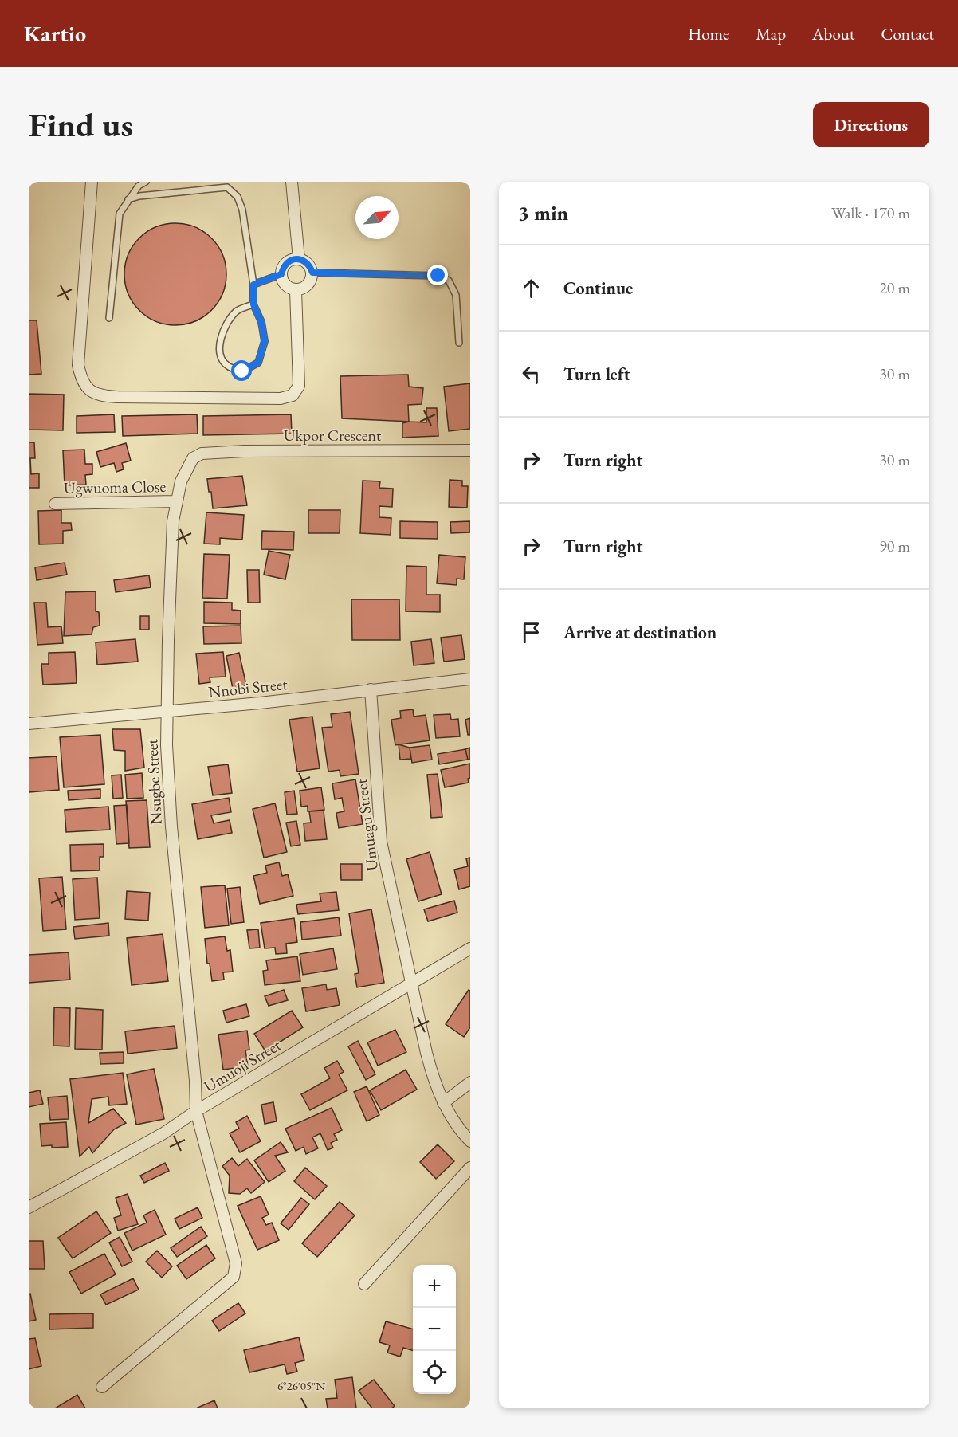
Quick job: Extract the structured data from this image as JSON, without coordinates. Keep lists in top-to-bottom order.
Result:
{
  "streets": {
    "street": [
      "Ukpor Crescent",
      "Ugwuoma Close",
      "Nnobi Street",
      "Nsugbe Street",
      "Umuagu Street",
      "Umuoji Street"
    ]
  },
  "crossings": [
    ["Ukpor Crescent", "Nsugbe Street"],
    ["Ugwuoma Close", "Nsugbe Street"],
    ["Nnobi Street", "Nsugbe Street"],
    ["Nnobi Street", "Umuagu Street"],
    ["Nsugbe Street", "Umuoji Street"],
    ["Umuagu Street", "Umuoji Street"]
  ],
  "north": "top right",
  "page": {
    "header": "Kartio",
    "nav": [
      "Home",
      "Map",
      "About",
      "Contact"
    ],
    "buttons": "Directions",
    "title": "Find us",
    "heading": ["3 min", "Walk · 170 m"],
    "list": [
      ["Continue", "20 m"],
      ["Turn left", "30 m"],
      ["Turn right", "30 m"],
      ["Turn right", "90 m"],
      "Arrive at destination"
    ],
    "map_buttons": ["+", "−"]
  },
  "coordinates": ["6°26'05\"N"]
}
